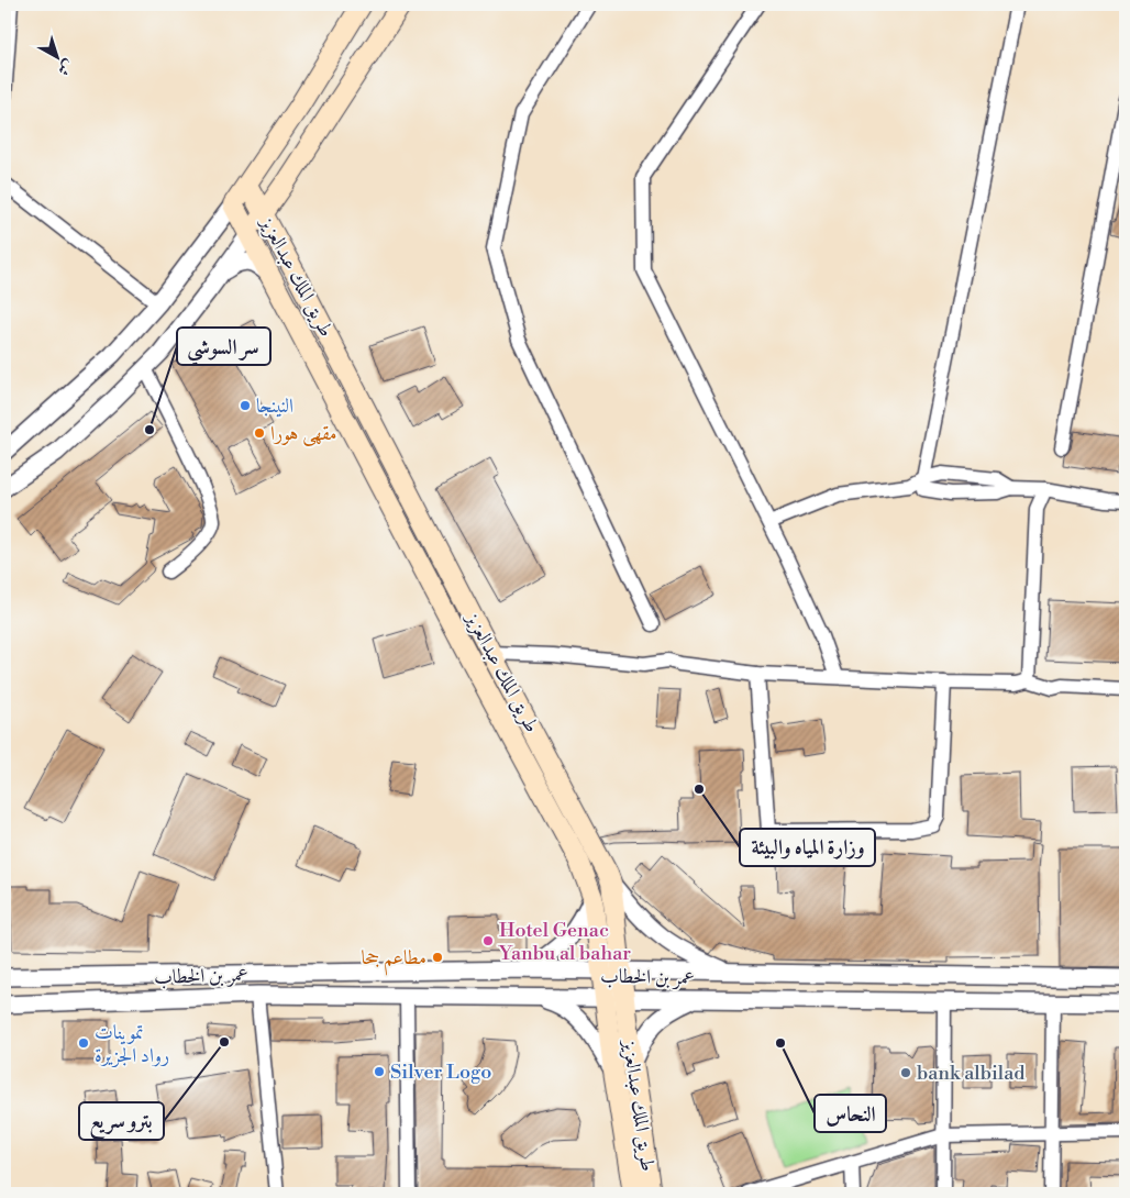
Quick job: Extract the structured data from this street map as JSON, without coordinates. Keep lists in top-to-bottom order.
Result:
{
  "streets": {
    "main road": ["طريق الملك عبدالعزيز"],
    "street": ["عمر بن الخطاب"]
  },
  "crossings": [
    ["طريق الملك عبدالعزيز", "عمر بن الخطاب"]
  ],
  "places": [
    "النينجا",
    "سر السوشي",
    "مقهى هورا",
    "وزارة المياه والبيئة",
    "Hotel Genac Yanbu al bahar",
    "مطاعم جحا",
    "بترو سريع",
    "تموينات رواد الجزيرة",
    "النحاس",
    "Silver Logo",
    "bank albilad"
  ],
  "north": "bottom right"
}
